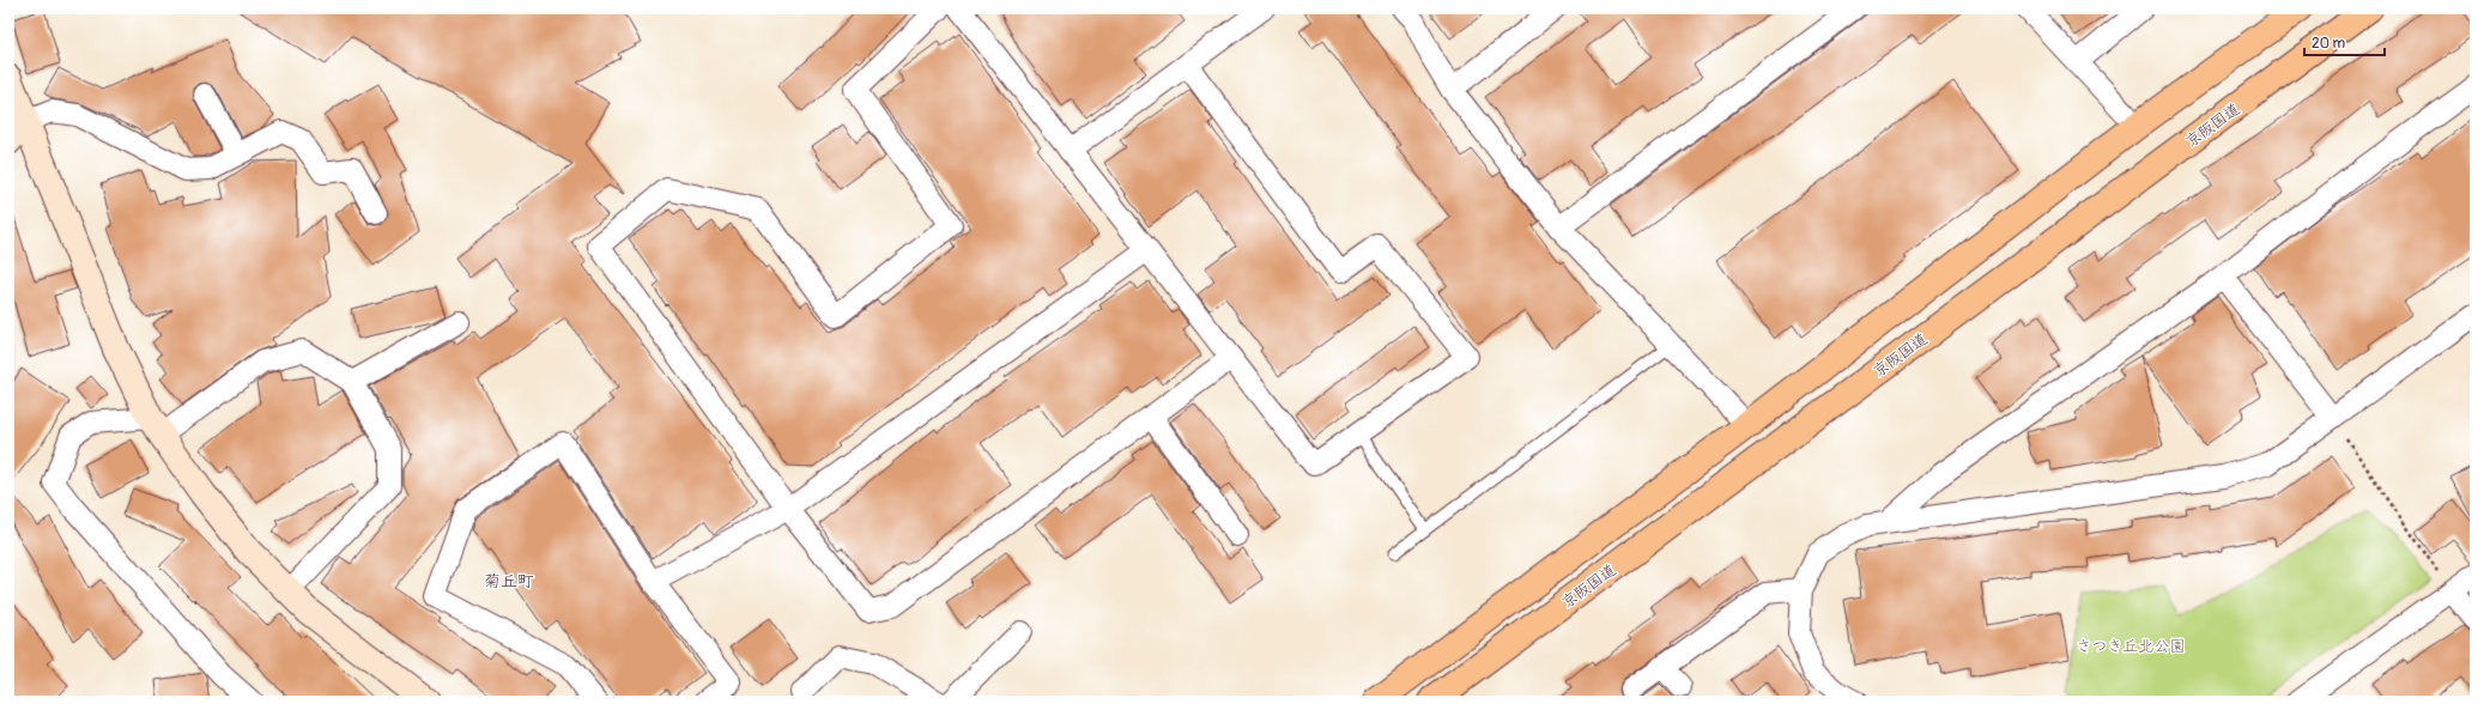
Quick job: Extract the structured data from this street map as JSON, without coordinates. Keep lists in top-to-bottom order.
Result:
{
  "streets": {
    "highway": ["京阪国道"]
  },
  "districts": ["菊丘町"],
  "parks": ["さつき丘北公園"],
  "scale_bar": "20 m"
}
